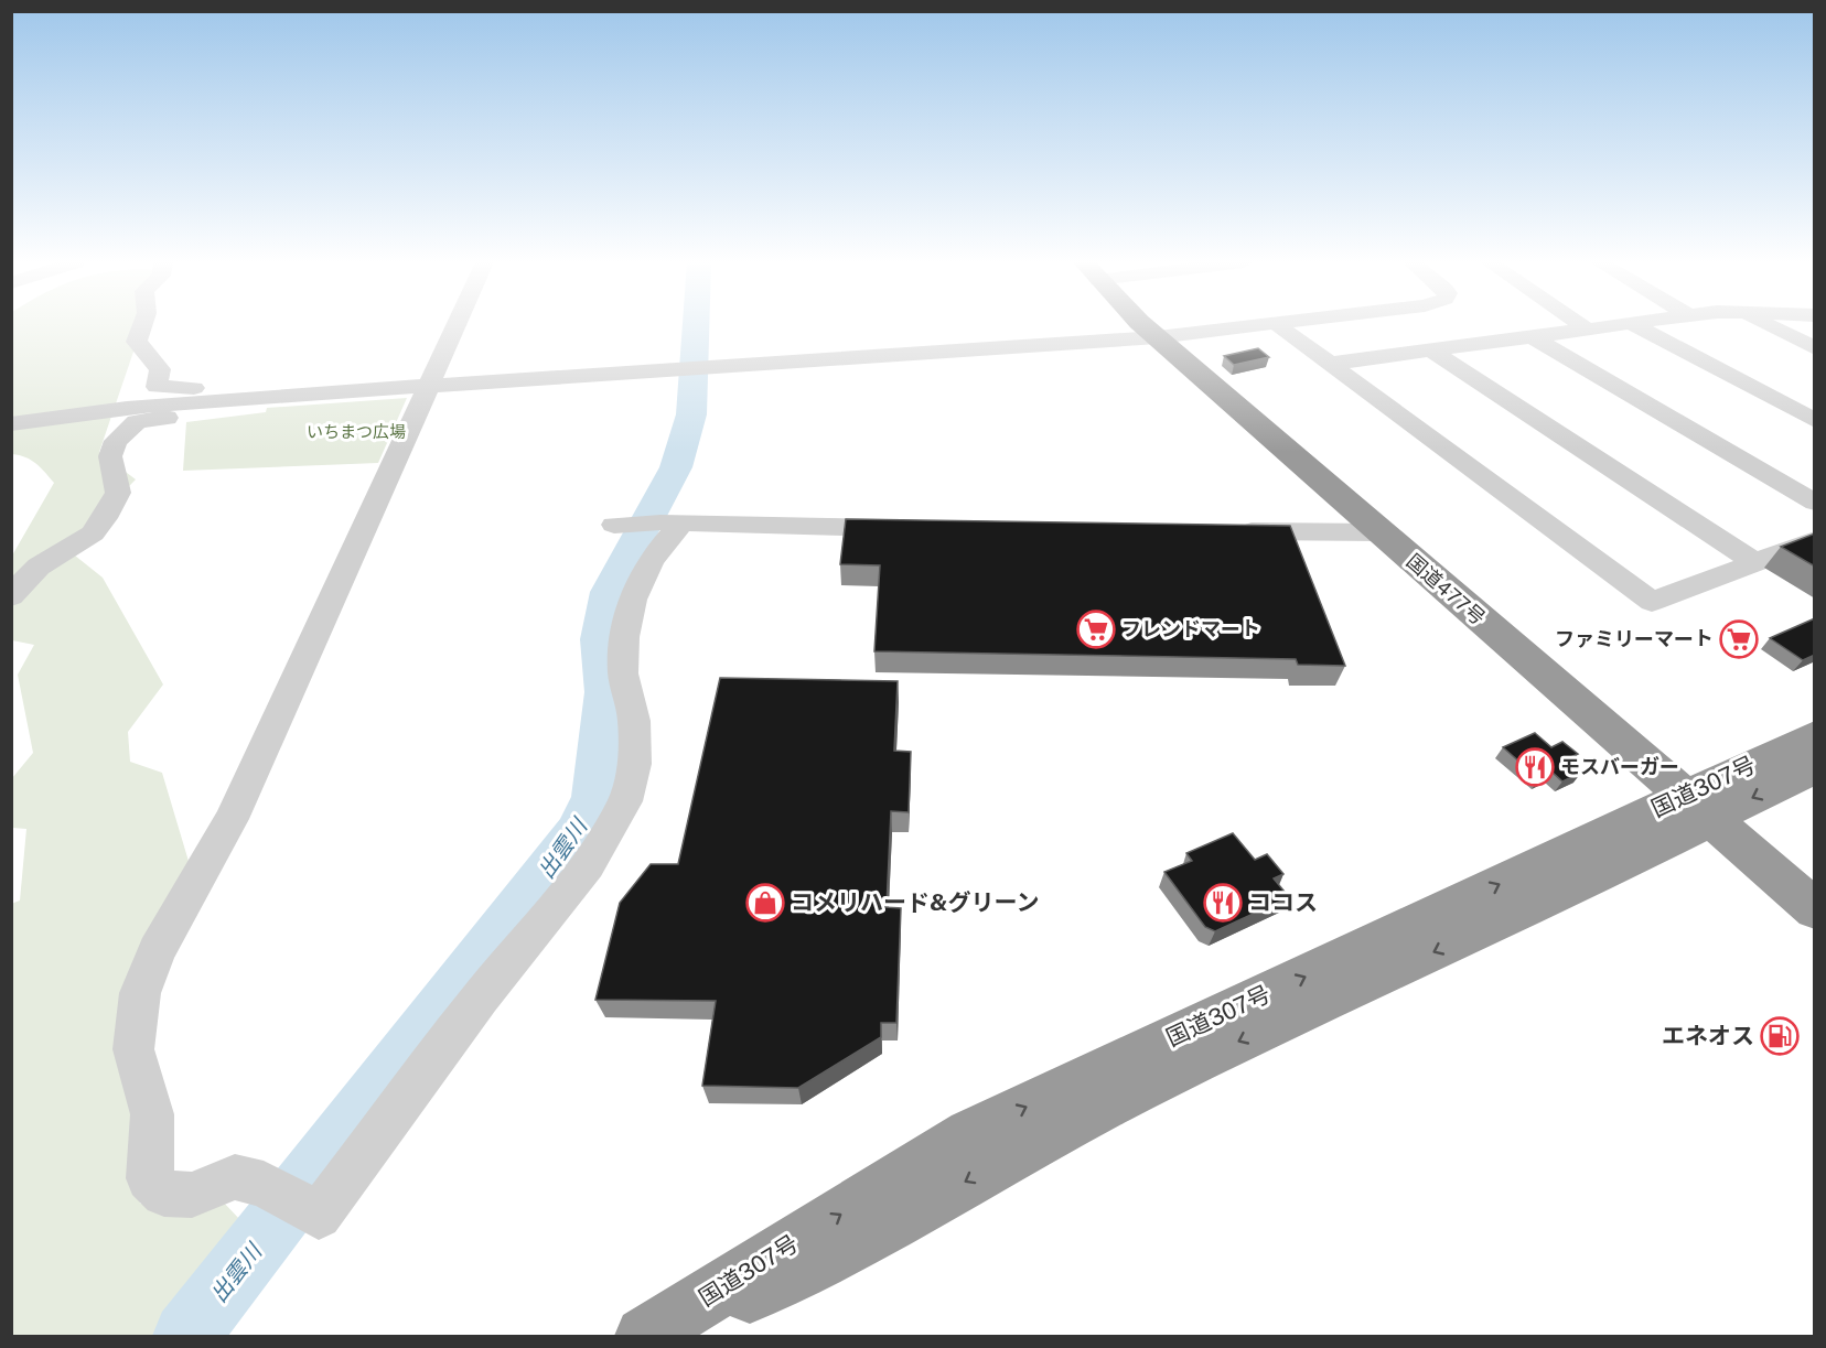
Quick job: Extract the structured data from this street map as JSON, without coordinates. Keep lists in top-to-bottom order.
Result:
{
  "streets": {
    "highway": ["国道477号", "国道307号"]
  },
  "crossings": [
    ["国道477号", "国道307号"]
  ],
  "water": ["出雲川"],
  "parks": ["いちまつ広場"],
  "places": {
    "supermarket": ["フレンドマート", "ファミリーマート"],
    "restaurant": ["モスバーガー", "ココス"],
    "shop": ["コメリハード&グリーン"],
    "fuel station": ["エネオス"]
  }
}
